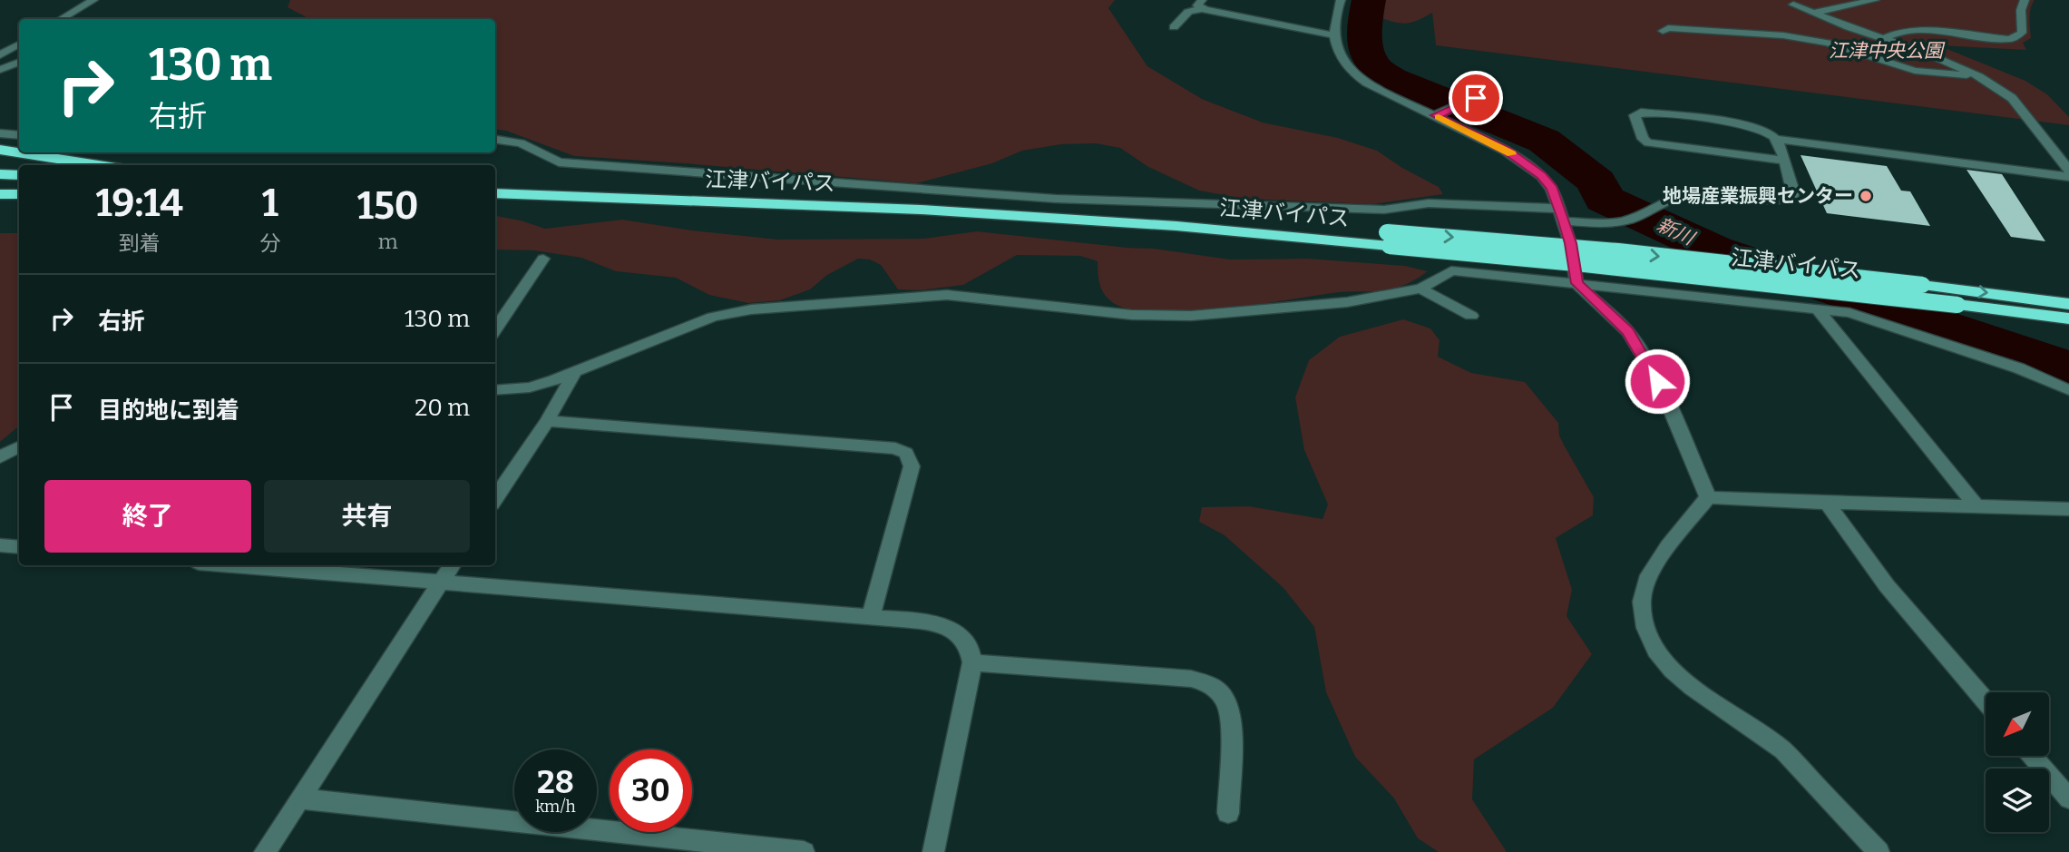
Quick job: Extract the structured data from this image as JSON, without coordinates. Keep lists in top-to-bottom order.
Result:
{
  "streets": {
    "highway": ["江津バイパス"]
  },
  "water": ["新川"],
  "parks": ["江津中央公園"],
  "places": ["地場産業振興センター"],
  "north": "bottom left",
  "page": {
    "turn": ["130 m", "右折"],
    "eta": [
      "19:14",
      "到着",
      "1",
      "分",
      "150",
      "m"
    ],
    "list": [
      {
        "name": "右折",
        "value": "130 m"
      },
      {
        "name": "目的地に到着",
        "value": "20 m"
      }
    ],
    "buttons": ["終了", "共有"],
    "speed": "28 km/h",
    "limit": "30"
  }
}
